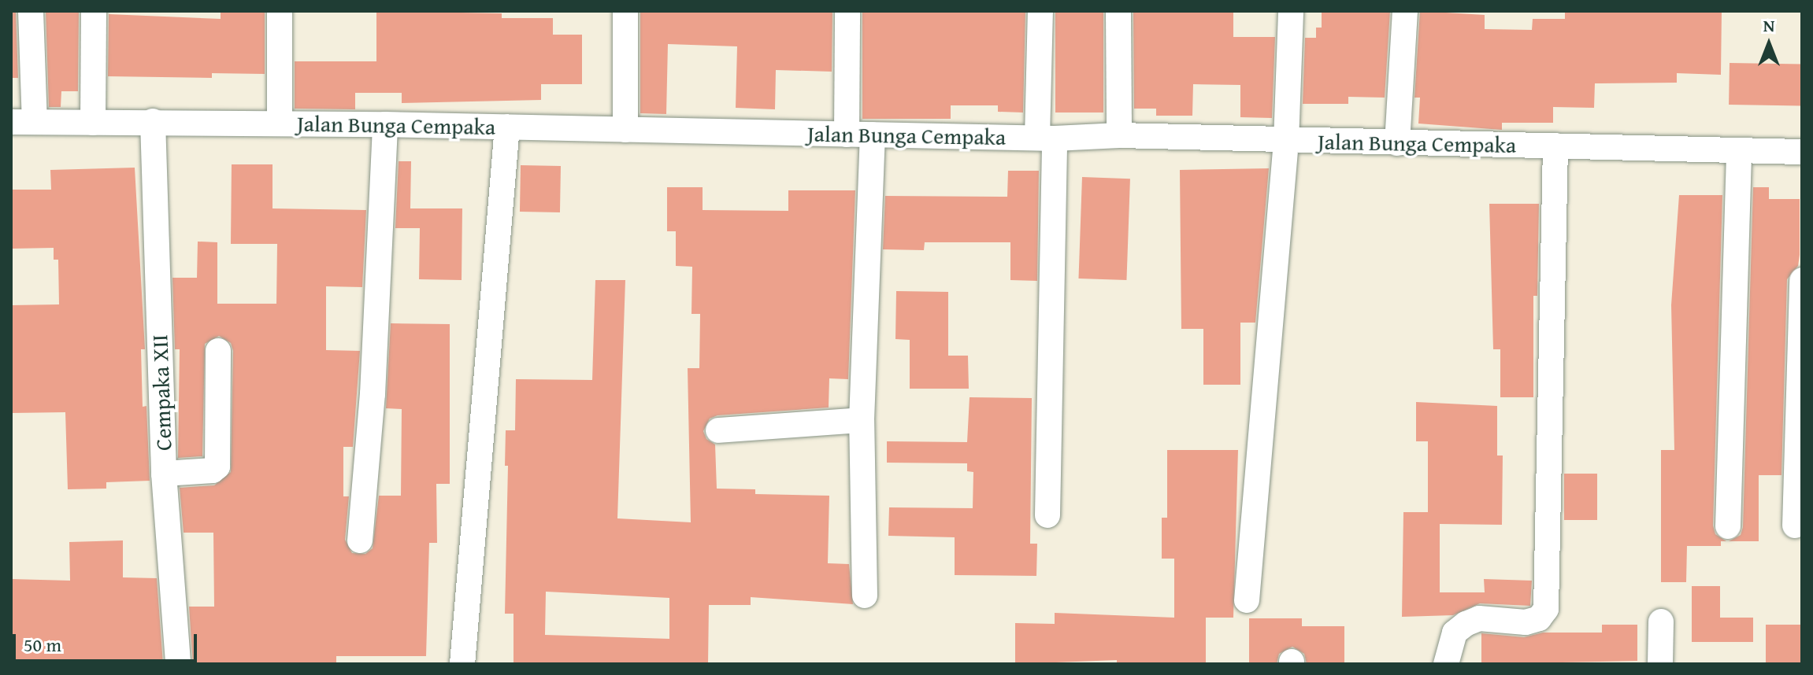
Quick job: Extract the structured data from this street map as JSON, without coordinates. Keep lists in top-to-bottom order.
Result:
{
  "streets": {
    "street": ["Jalan Bunga Cempaka", "Cempaka XII"]
  },
  "crossings": [
    ["Jalan Bunga Cempaka", "Cempaka XII"]
  ],
  "scale_bar": "50 m",
  "north": "top"
}
